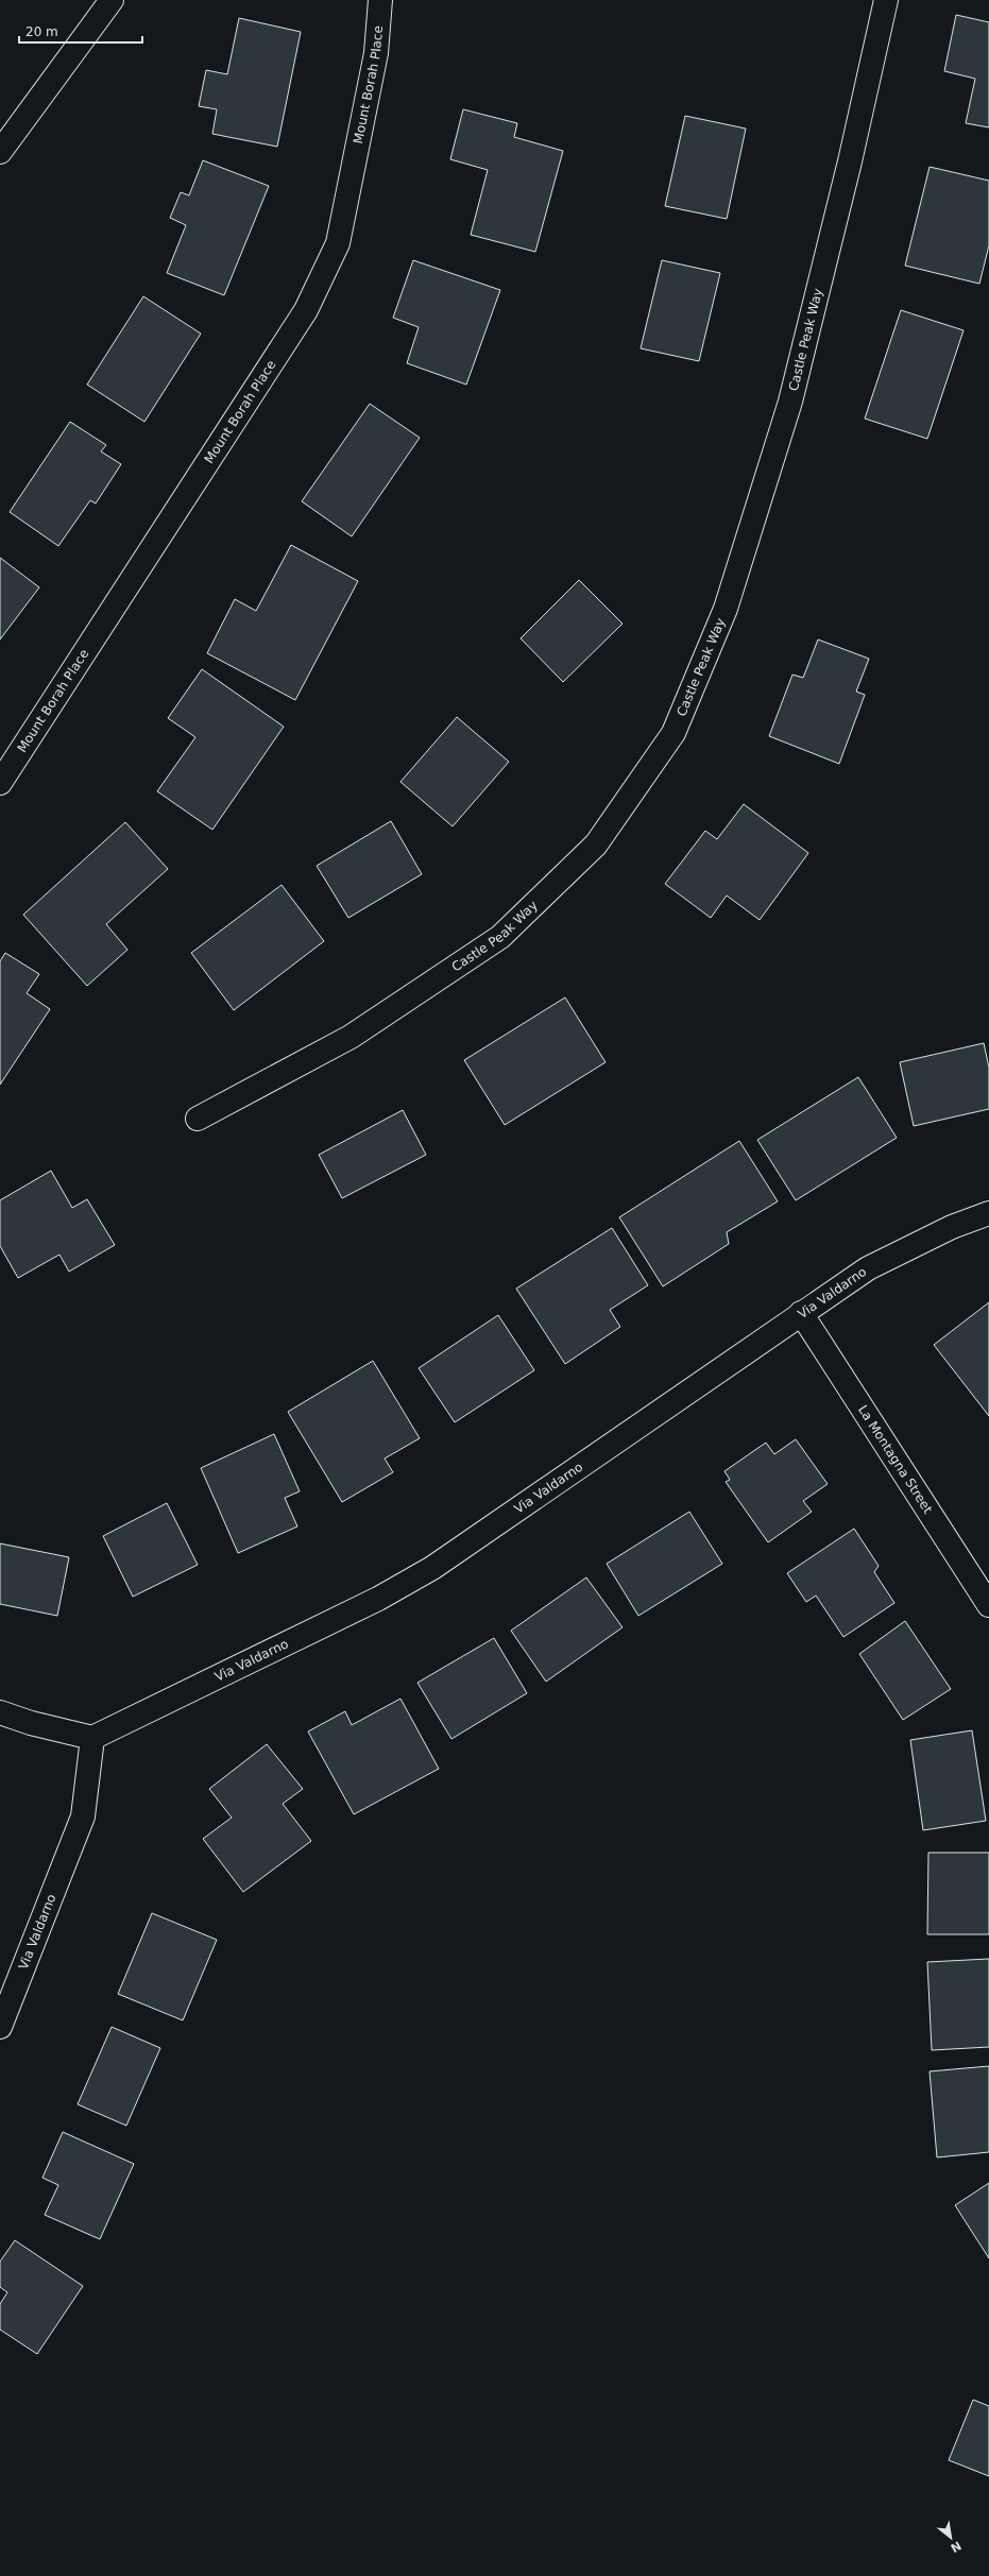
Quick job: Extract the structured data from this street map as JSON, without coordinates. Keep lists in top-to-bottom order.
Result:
{
  "streets": {
    "street": [
      "Mount Borah Place",
      "Castle Peak Way",
      "Via Valdarno",
      "La Montagna Street"
    ]
  },
  "crossings": [
    ["Via Valdarno", "La Montagna Street"]
  ],
  "scale_bar": "20 m",
  "north": "bottom right"
}
